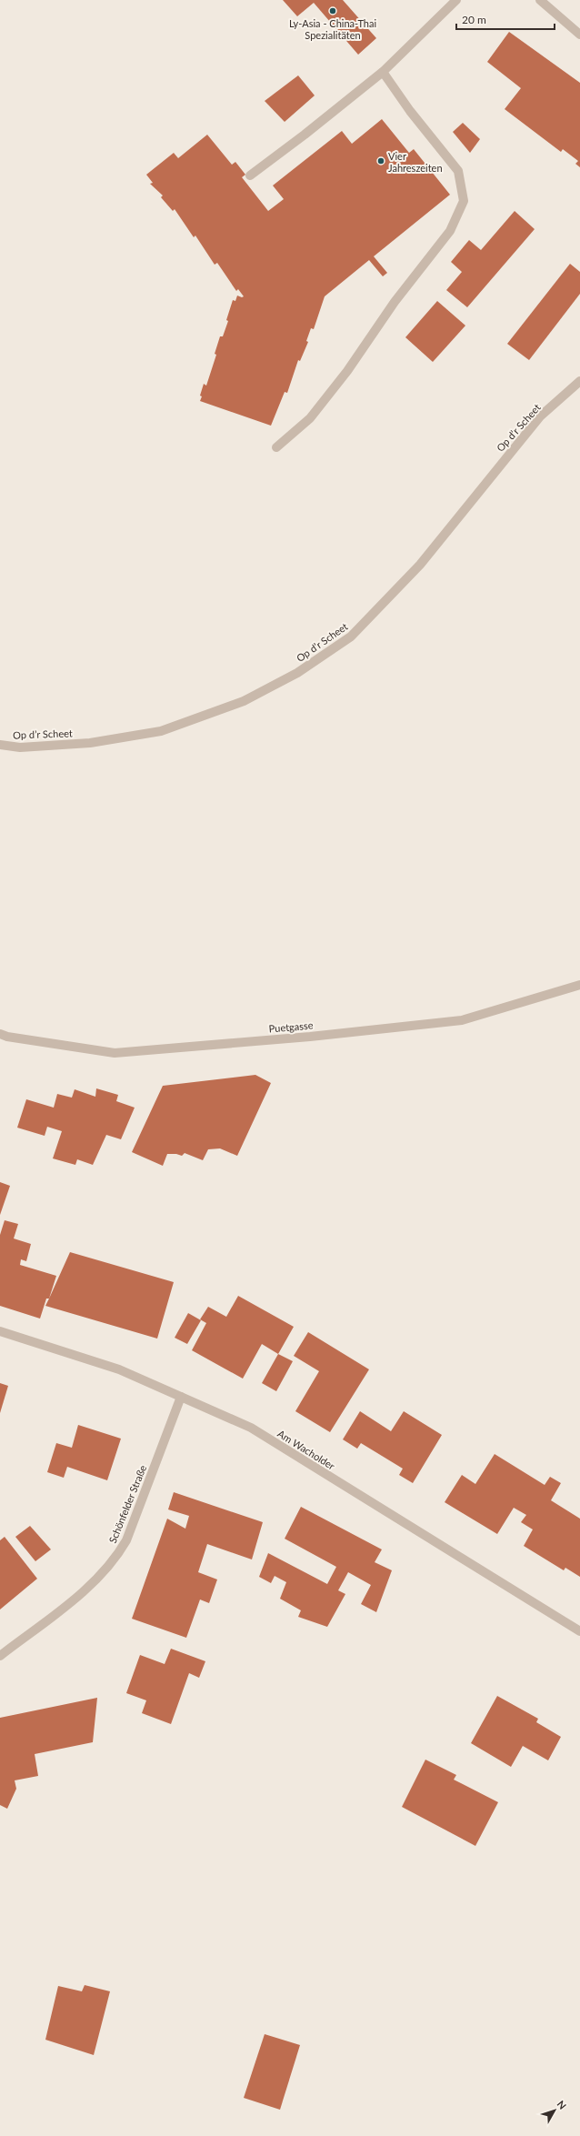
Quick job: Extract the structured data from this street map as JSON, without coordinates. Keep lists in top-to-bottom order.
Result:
{
  "streets": {
    "street": [
      "Op d’r Scheet",
      "Puetgasse",
      "Am Wacholder",
      "Schönfelder Straße"
    ]
  },
  "crossings": [
    ["Am Wacholder", "Schönfelder Straße"]
  ],
  "places": ["Ly-Asia - China-Thai Spezialitäten", "Vier Jahreszeiten"],
  "scale_bar": "20 m",
  "north": "top right"
}
